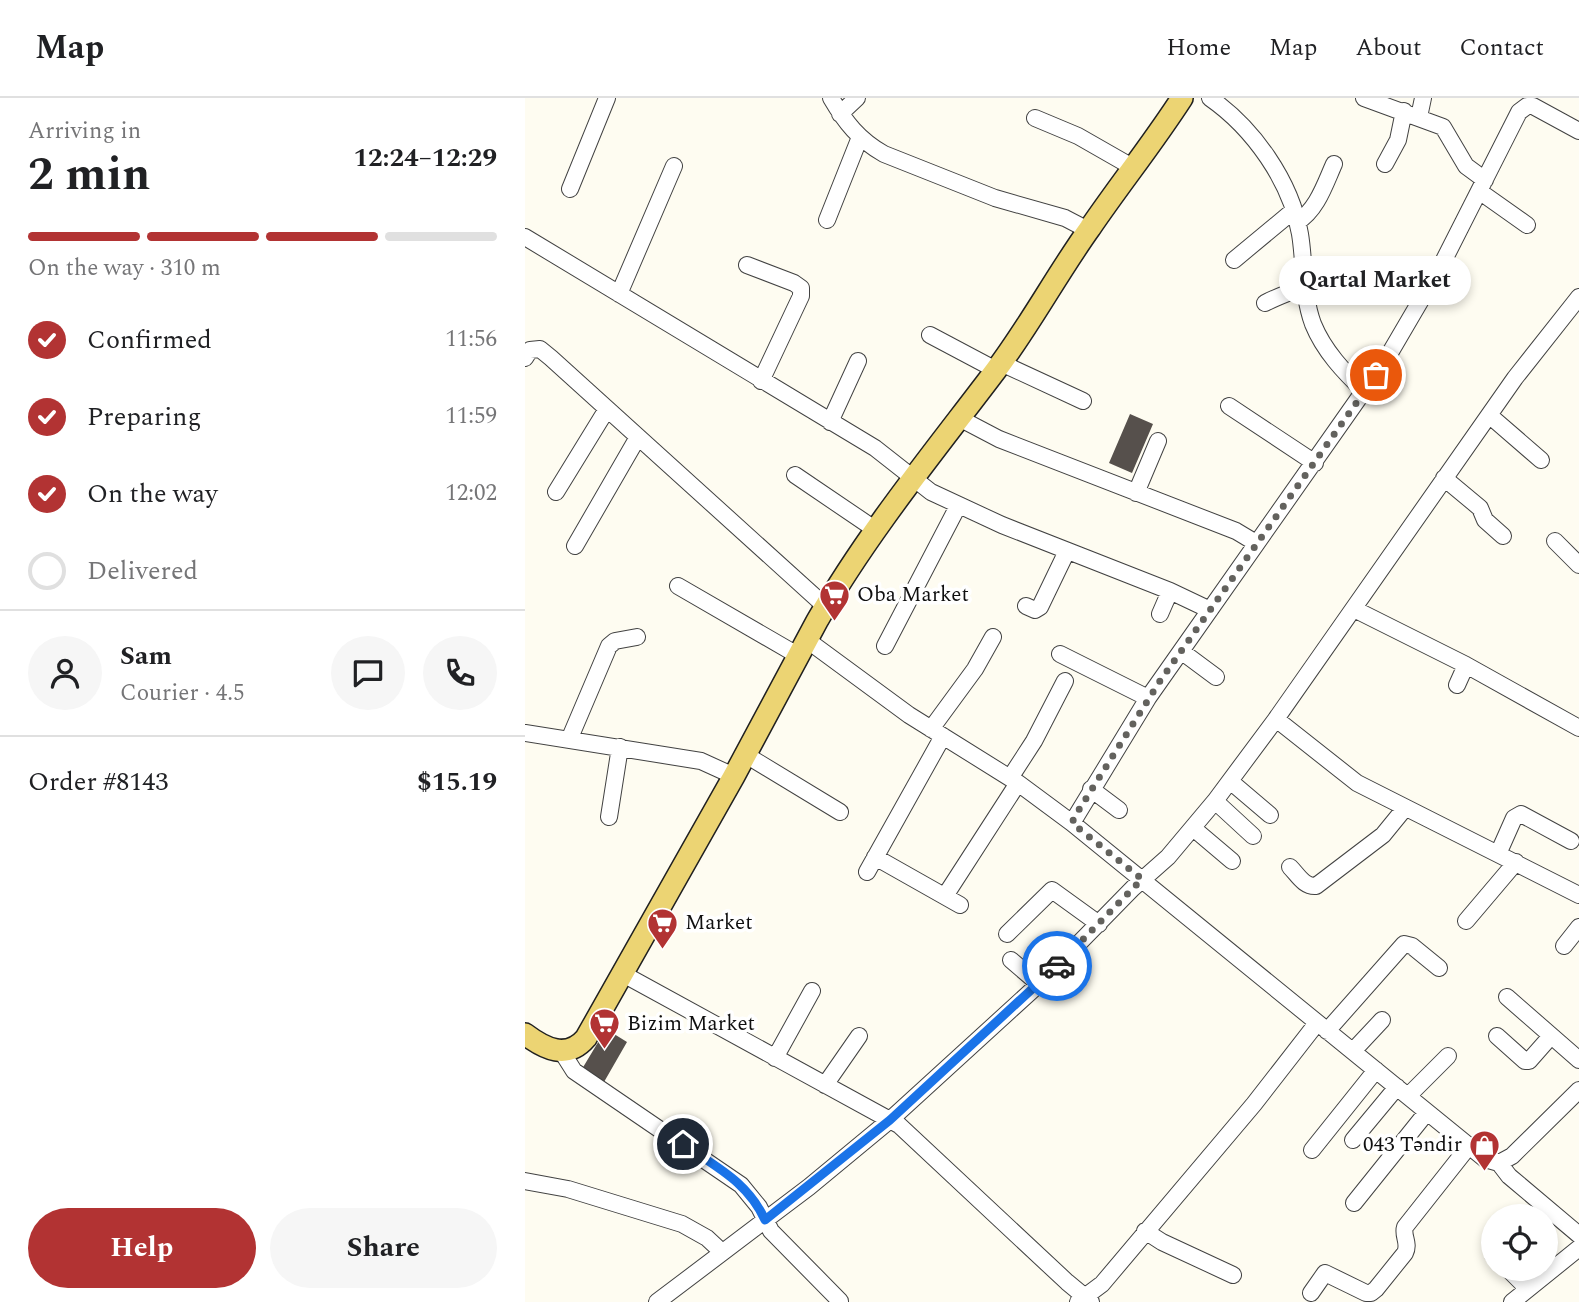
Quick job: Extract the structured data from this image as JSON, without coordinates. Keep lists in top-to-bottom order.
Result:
{
  "places": {
    "other": ["Qartal Market"],
    "supermarket": ["Oba Market", "Market", "Bizim Market"],
    "shop": ["043 Təndir"]
  },
  "page": {
    "header": "Map",
    "nav": [
      "Home",
      "Map",
      "About",
      "Contact"
    ],
    "heading": ["2 min", "Arriving in", "12:24–12:29"],
    "panel": [
      "Sam",
      "Courier · 4.5",
      "Order #8143",
      "$15.19"
    ],
    "bar": "On the way · 310 m",
    "bubble": "Qartal Market",
    "list": [
      ["Confirmed", "11:56"],
      ["Preparing", "11:59"],
      ["On the way", "12:02"],
      "Delivered"
    ],
    "buttons": ["Help", "Share"]
  }
}
